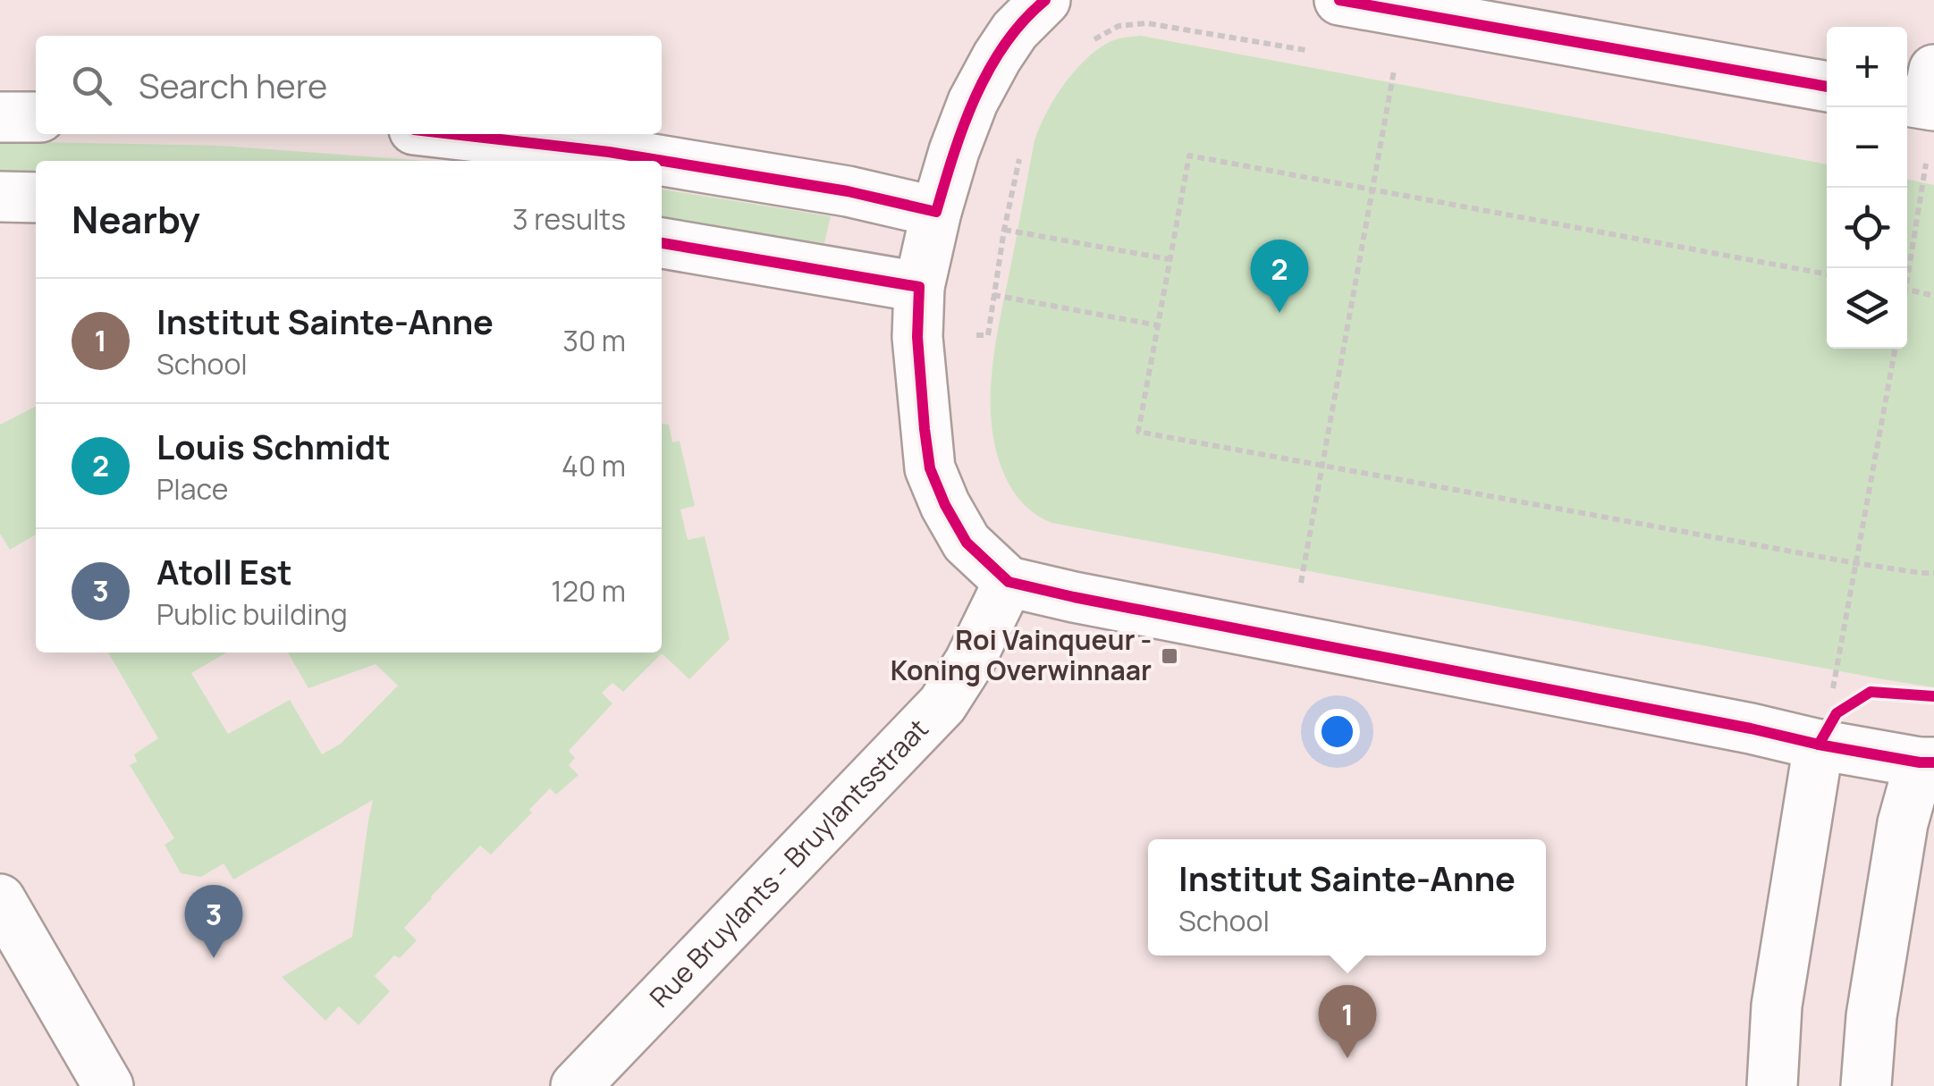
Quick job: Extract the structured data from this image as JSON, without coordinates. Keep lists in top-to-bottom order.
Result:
{
  "streets": {
    "street": ["Rue Bruylants - Bruylantsstraat"]
  },
  "places": {
    "transit": ["Roi Vainqueur - Koning Overwinnaar"]
  },
  "page": {
    "map_buttons": ["+", "−"],
    "search": "Search here",
    "heading": ["Nearby", "3 results"],
    "pins": ["2", "3", "1"],
    "list": [
      {
        "mark": "1",
        "name": "Institut Sainte-Anne",
        "note": "School",
        "value": "30 m"
      },
      {
        "mark": "2",
        "name": "Louis Schmidt",
        "note": "Place",
        "value": "40 m"
      },
      {
        "mark": "3",
        "name": "Atoll Est",
        "note": "Public building",
        "value": "120 m"
      }
    ],
    "popup": ["Institut Sainte-Anne", "School"]
  }
}
